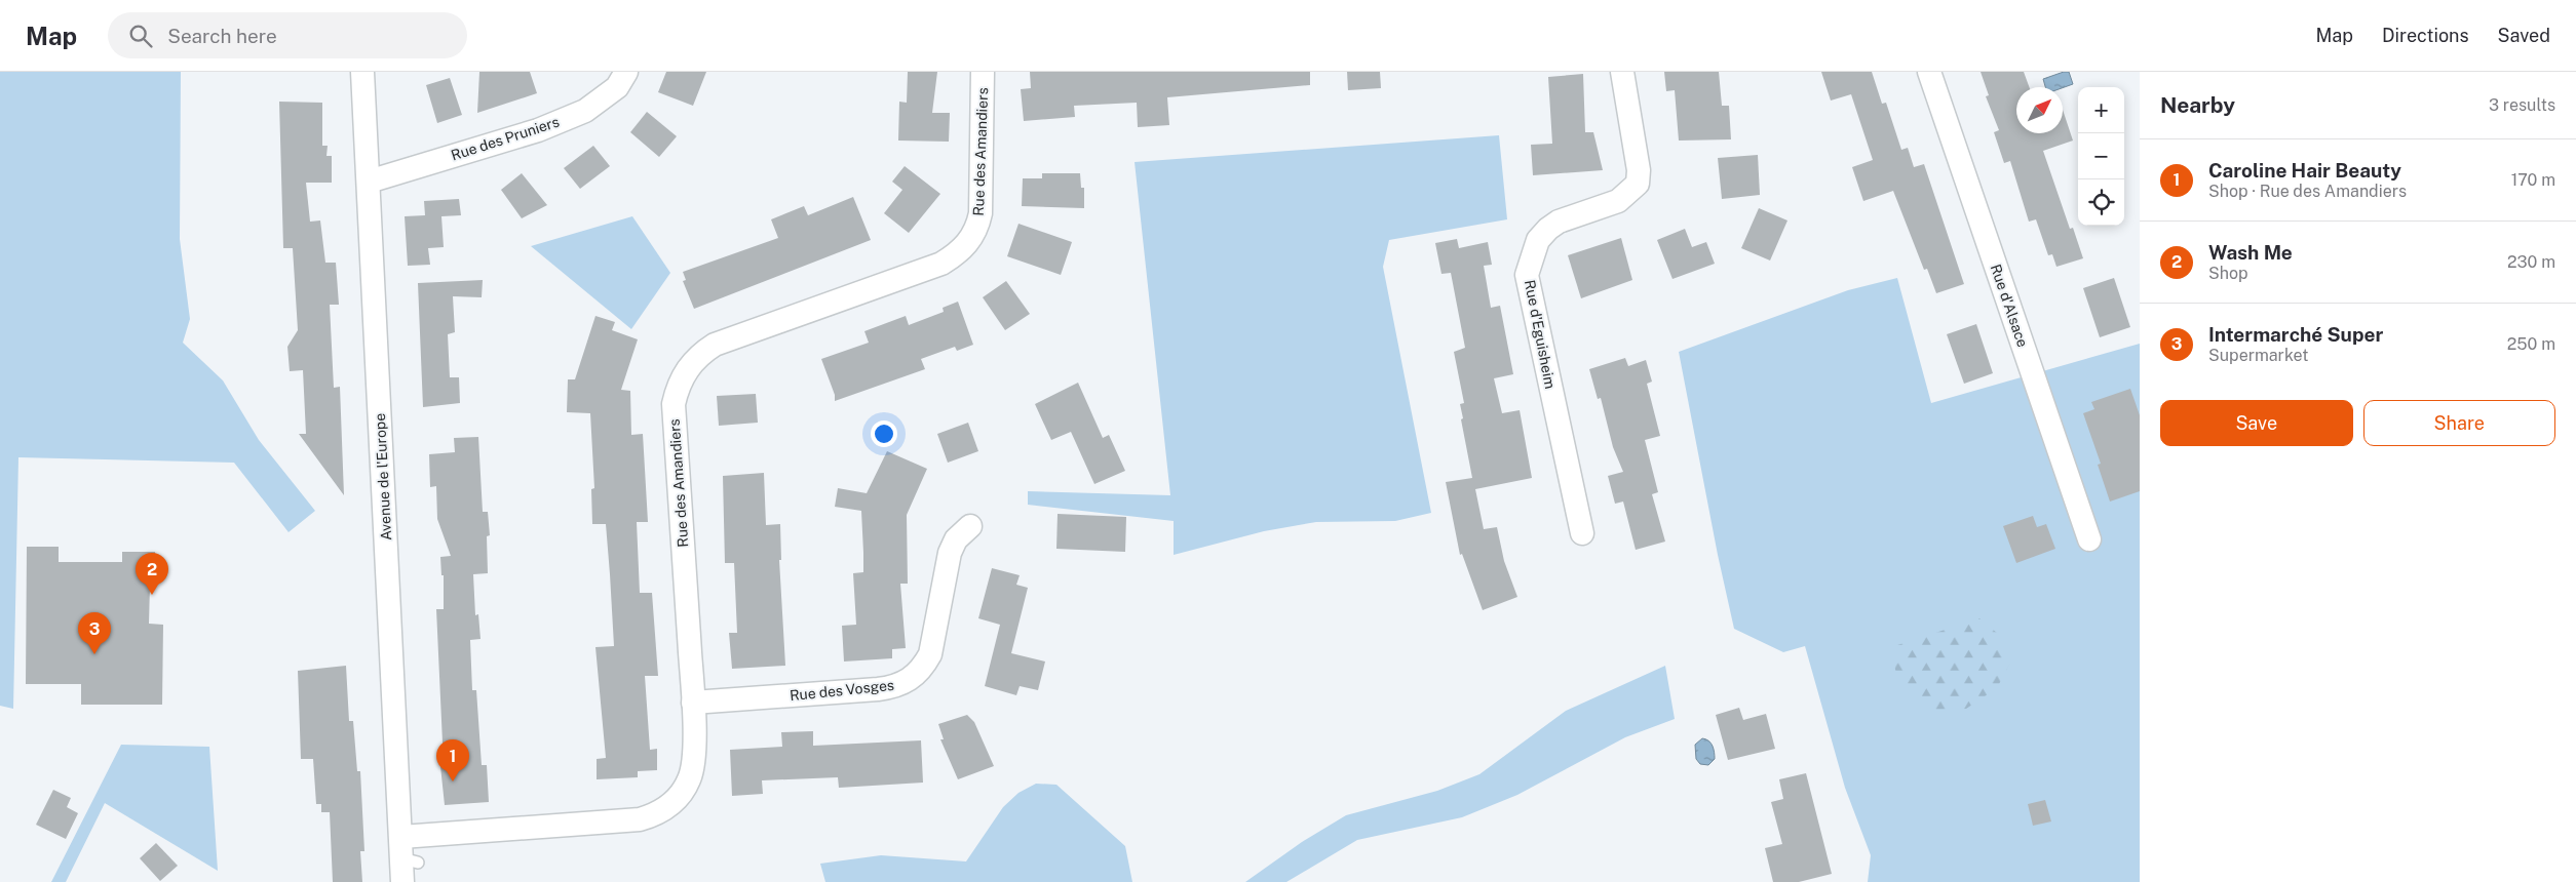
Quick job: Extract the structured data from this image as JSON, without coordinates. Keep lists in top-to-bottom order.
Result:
{
  "streets": {
    "street": [
      "Rue des Pruniers",
      "Rue des Amandiers",
      "Rue d'Alsace",
      "Rue d'Eguisheim",
      "Avenue de l'Europe",
      "Rue des Vosges"
    ]
  },
  "crossings": [
    ["Rue des Pruniers", "Avenue de l'Europe"],
    ["Rue des Amandiers", "Avenue de l'Europe"],
    ["Rue des Amandiers", "Rue des Vosges"]
  ],
  "north": "top right",
  "page": {
    "header": "Map",
    "search": "Search here",
    "nav": ["Map", "Directions", "Saved"],
    "heading": ["Nearby", "3 results"],
    "map_buttons": ["+", "−"],
    "list": [
      {
        "mark": "1",
        "name": "Caroline Hair Beauty",
        "note": "Shop · Rue des Amandiers",
        "value": "170 m"
      },
      {
        "mark": "2",
        "name": "Wash Me",
        "note": "Shop",
        "value": "230 m"
      },
      {
        "mark": "3",
        "name": "Intermarché Super",
        "note": "Supermarket",
        "value": "250 m"
      }
    ],
    "buttons": ["Save", "Share"],
    "pins": ["2", "3", "1"]
  }
}
